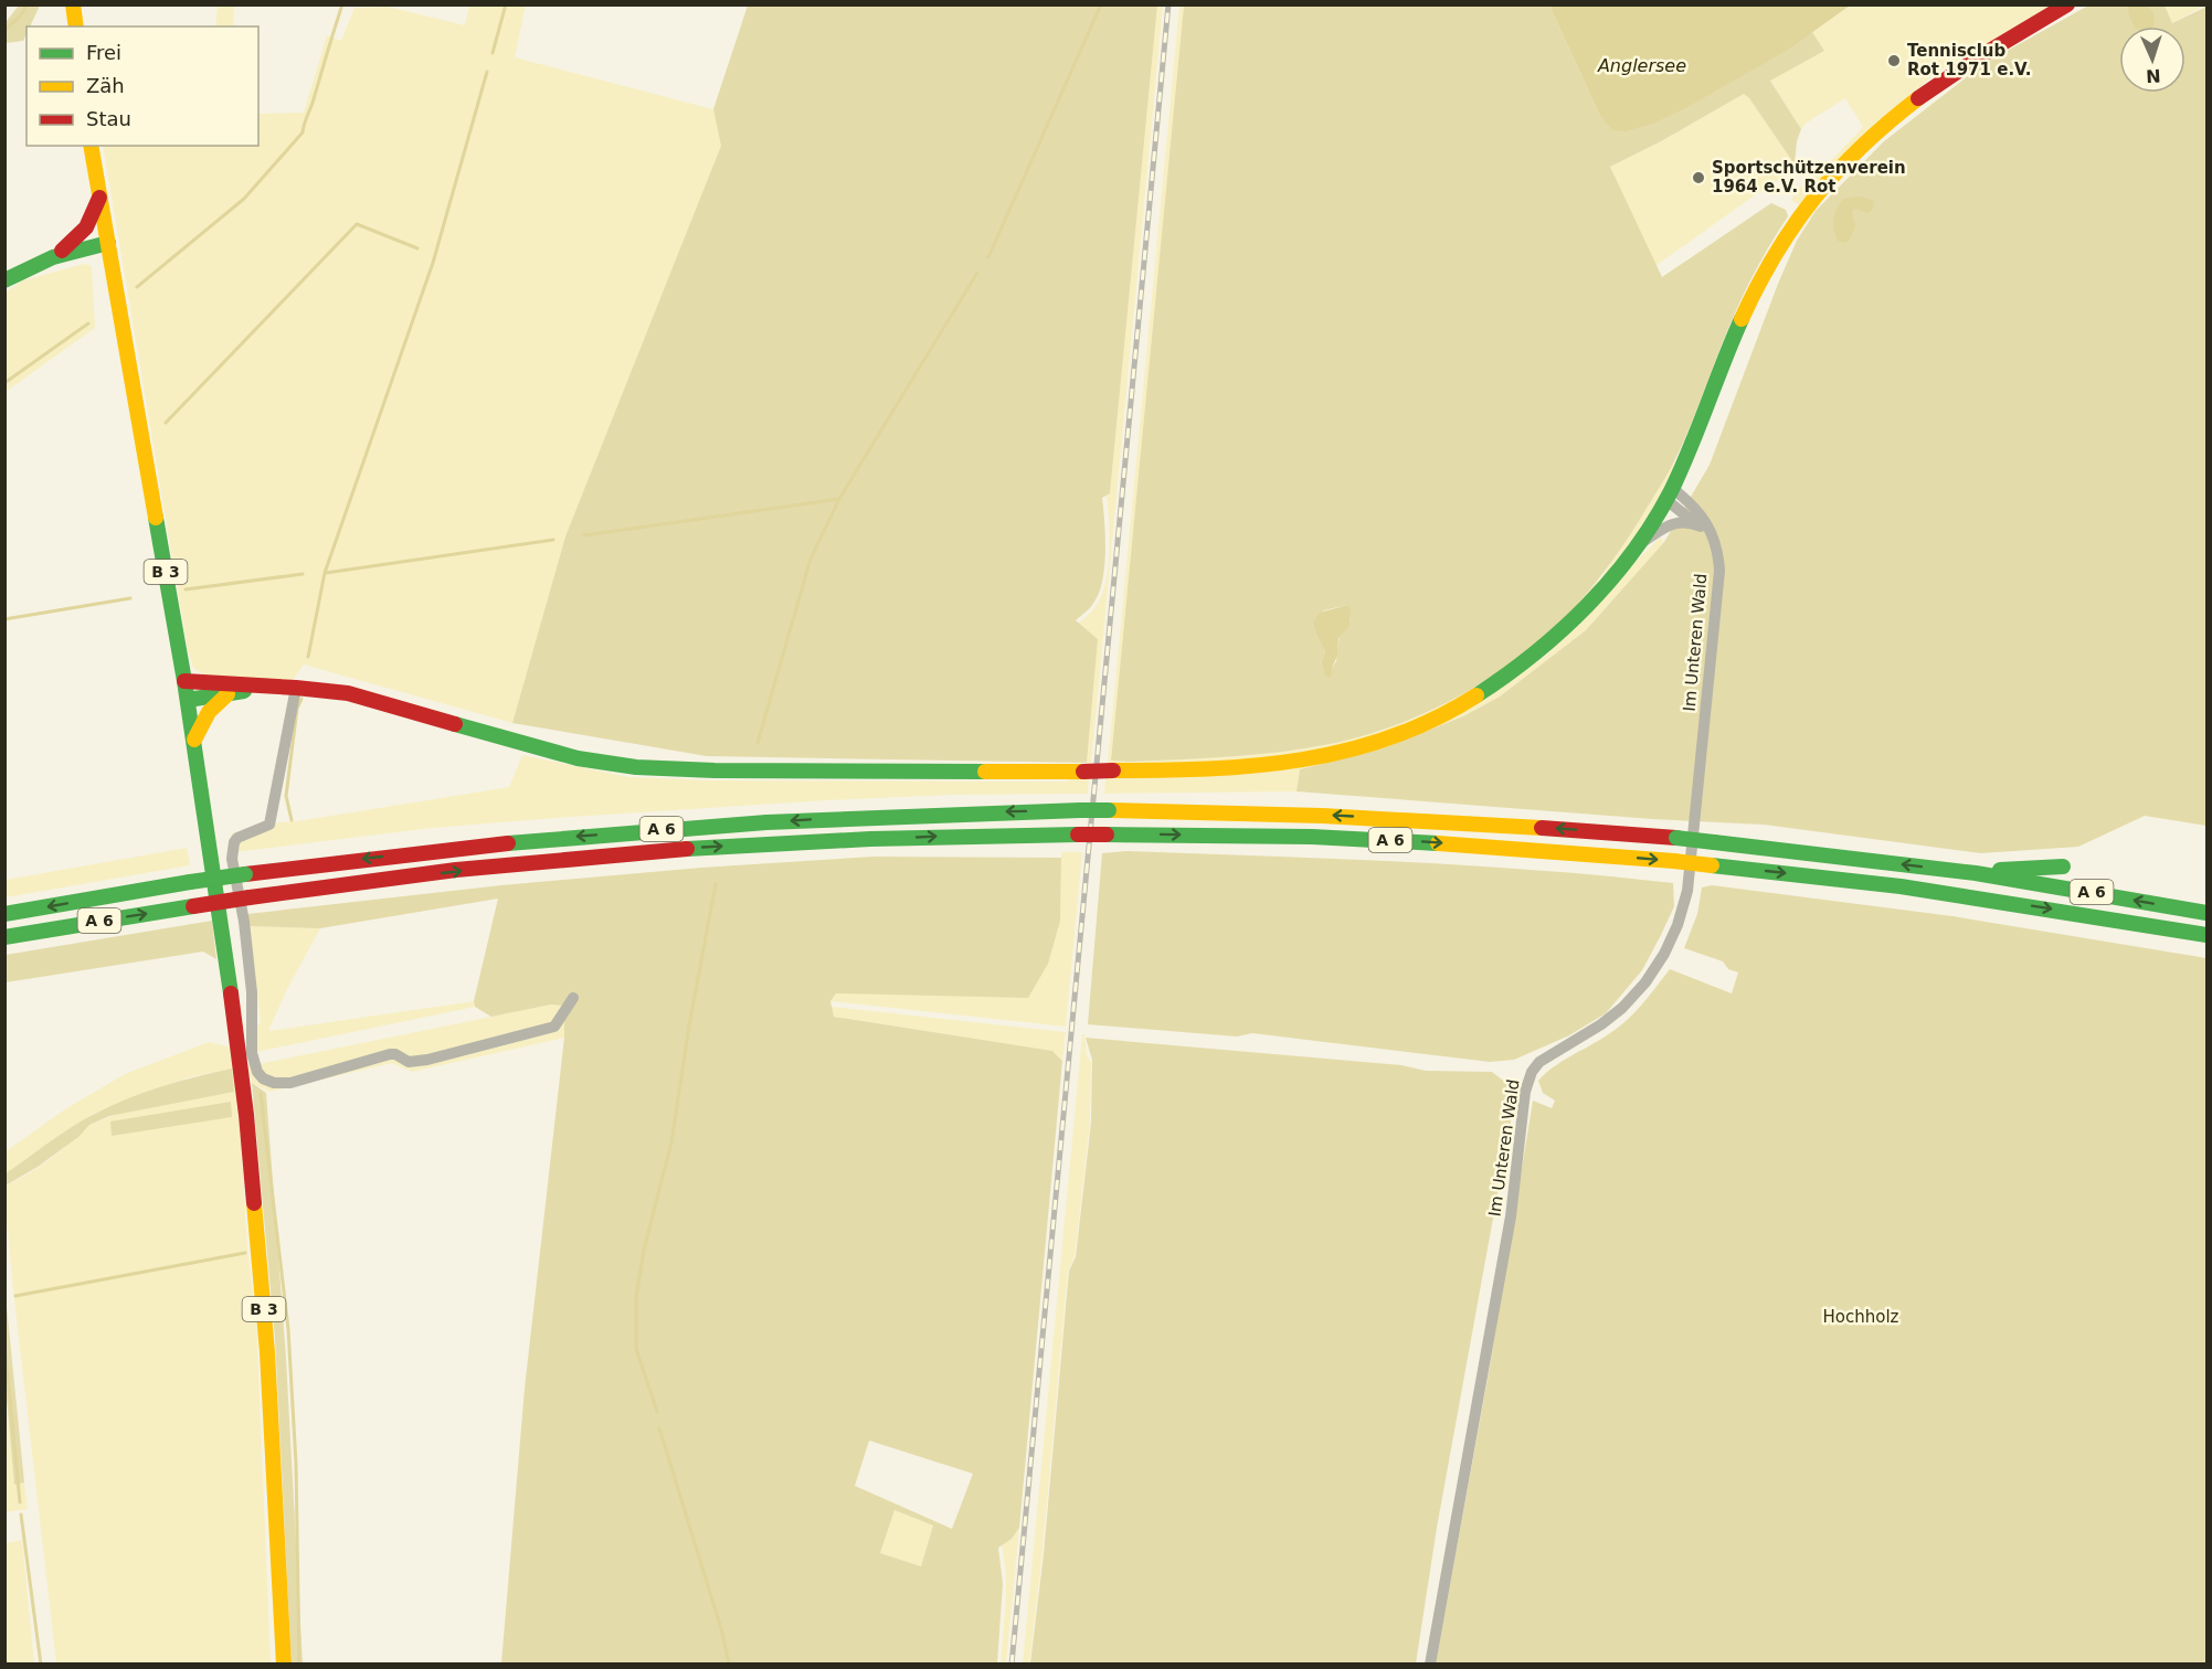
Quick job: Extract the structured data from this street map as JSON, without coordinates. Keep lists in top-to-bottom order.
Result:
{
  "streets": {
    "main road": ["B 3", "A 6"],
    "street": ["Im Unteren Wald"]
  },
  "water": ["Anglersee"],
  "parks": ["Hochholz"],
  "places": ["Tennisclub Rot 1971 e.V.", "Sportschützenverein 1964 e.V. Rot"],
  "legend": ["Frei", "Zäh", "Stau"],
  "north": "bottom"
}
